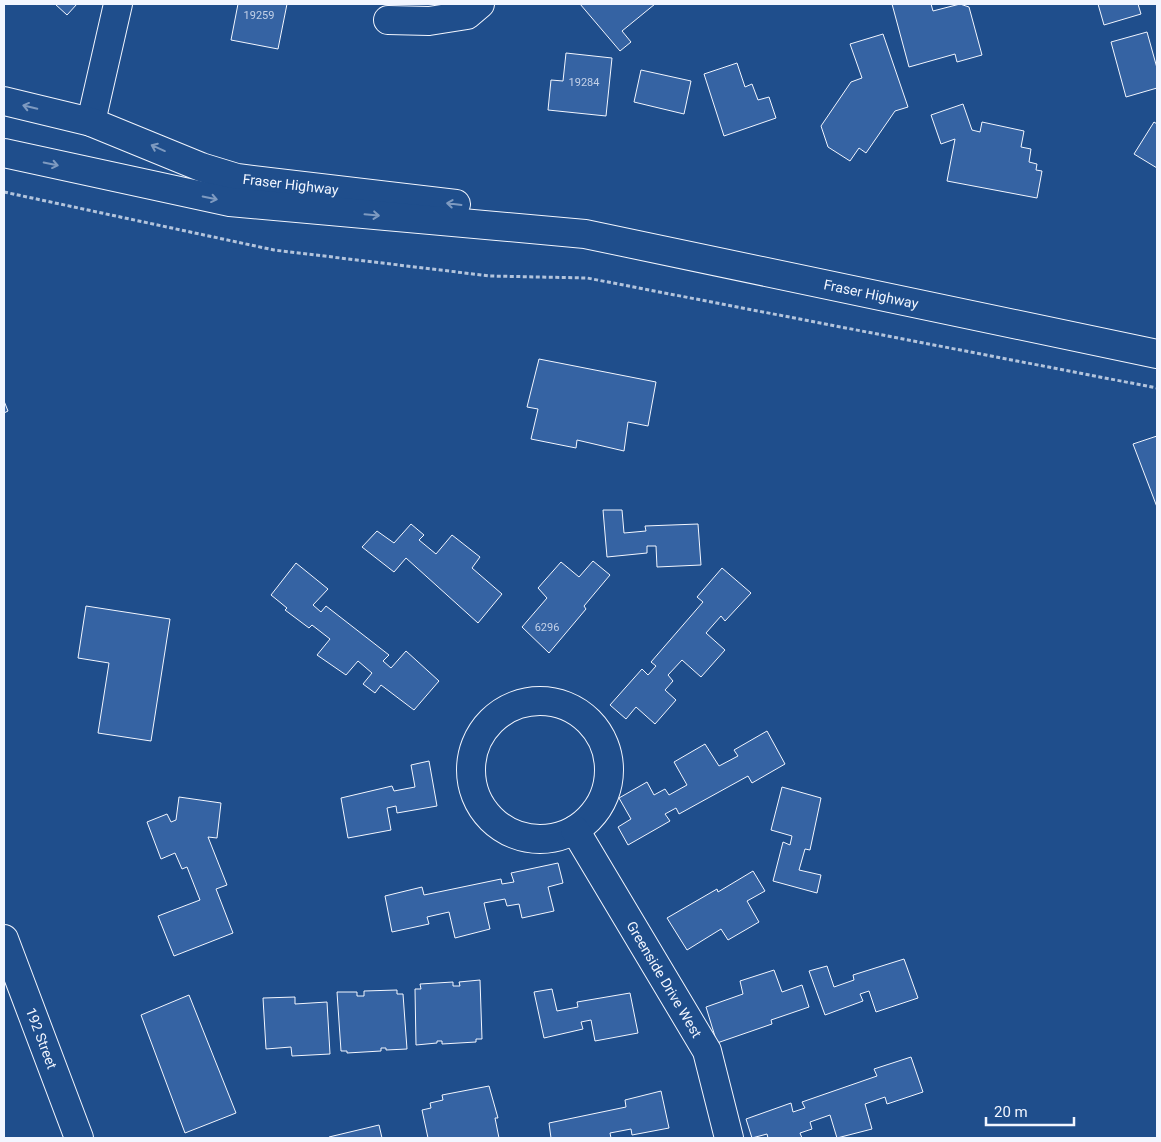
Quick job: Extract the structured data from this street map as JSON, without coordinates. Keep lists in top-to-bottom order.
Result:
{
  "streets": {
    "main road": ["Fraser Highway", "Greenside Drive West", "192 Street"]
  },
  "house_numbers": ["19259", "19284", "6296"],
  "scale_bar": "20 m"
}
